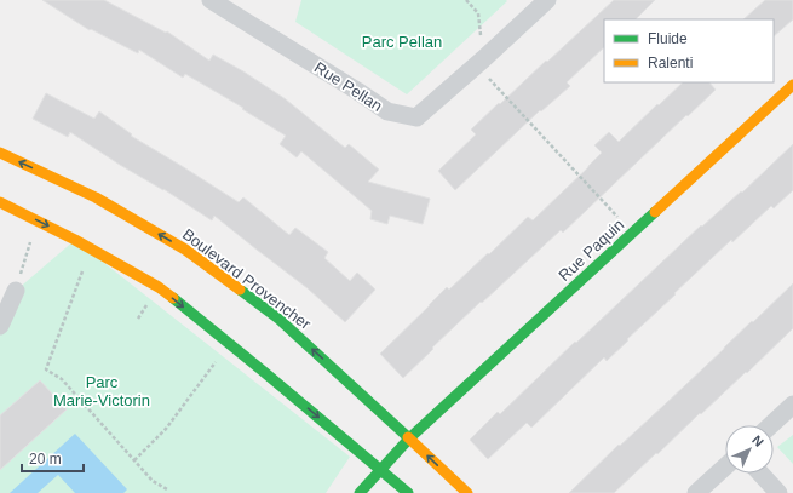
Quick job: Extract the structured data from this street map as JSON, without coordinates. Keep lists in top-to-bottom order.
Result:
{
  "streets": {
    "street": ["Rue Pellan", "Rue Paquin", "Boulevard Provencher"]
  },
  "crossings": [
    ["Rue Paquin", "Boulevard Provencher"]
  ],
  "parks": ["Parc Pellan", "Parc Marie-Victorin"],
  "legend": ["Fluide", "Ralenti"],
  "scale_bar": "20 m",
  "north": "top right"
}
